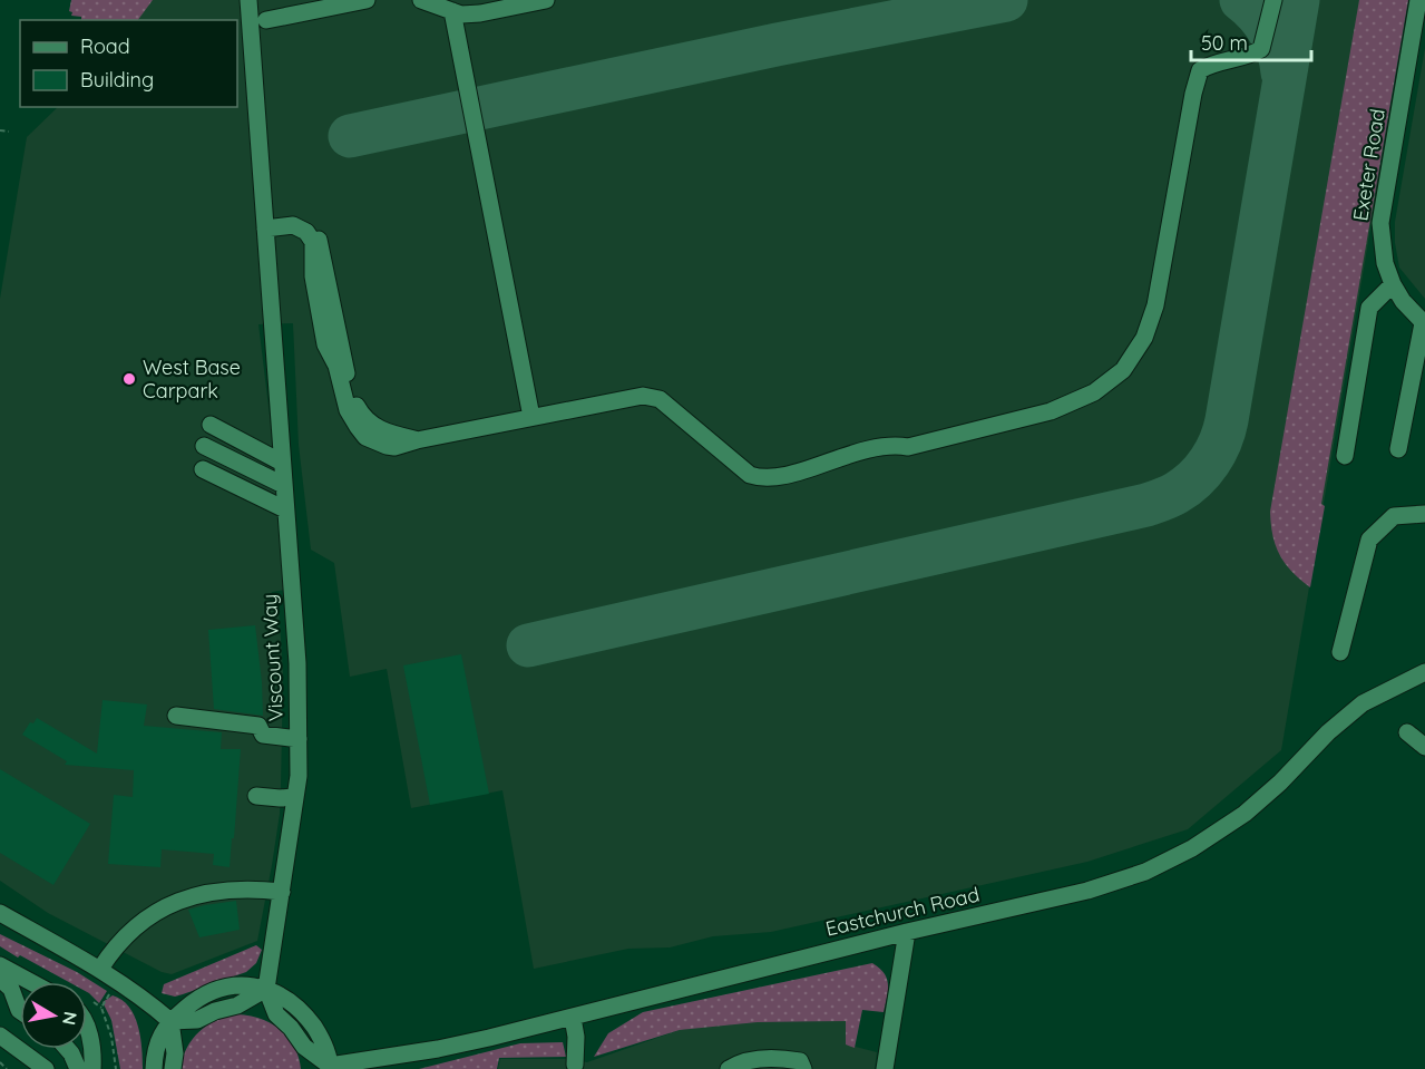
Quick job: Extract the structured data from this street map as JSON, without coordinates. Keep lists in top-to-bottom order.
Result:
{
  "streets": {
    "street": ["Exeter Road", "Viscount Way", "Eastchurch Road"]
  },
  "places": ["West Base Carpark"],
  "legend": ["Road", "Building"],
  "scale_bar": "50 m",
  "north": "right"
}
